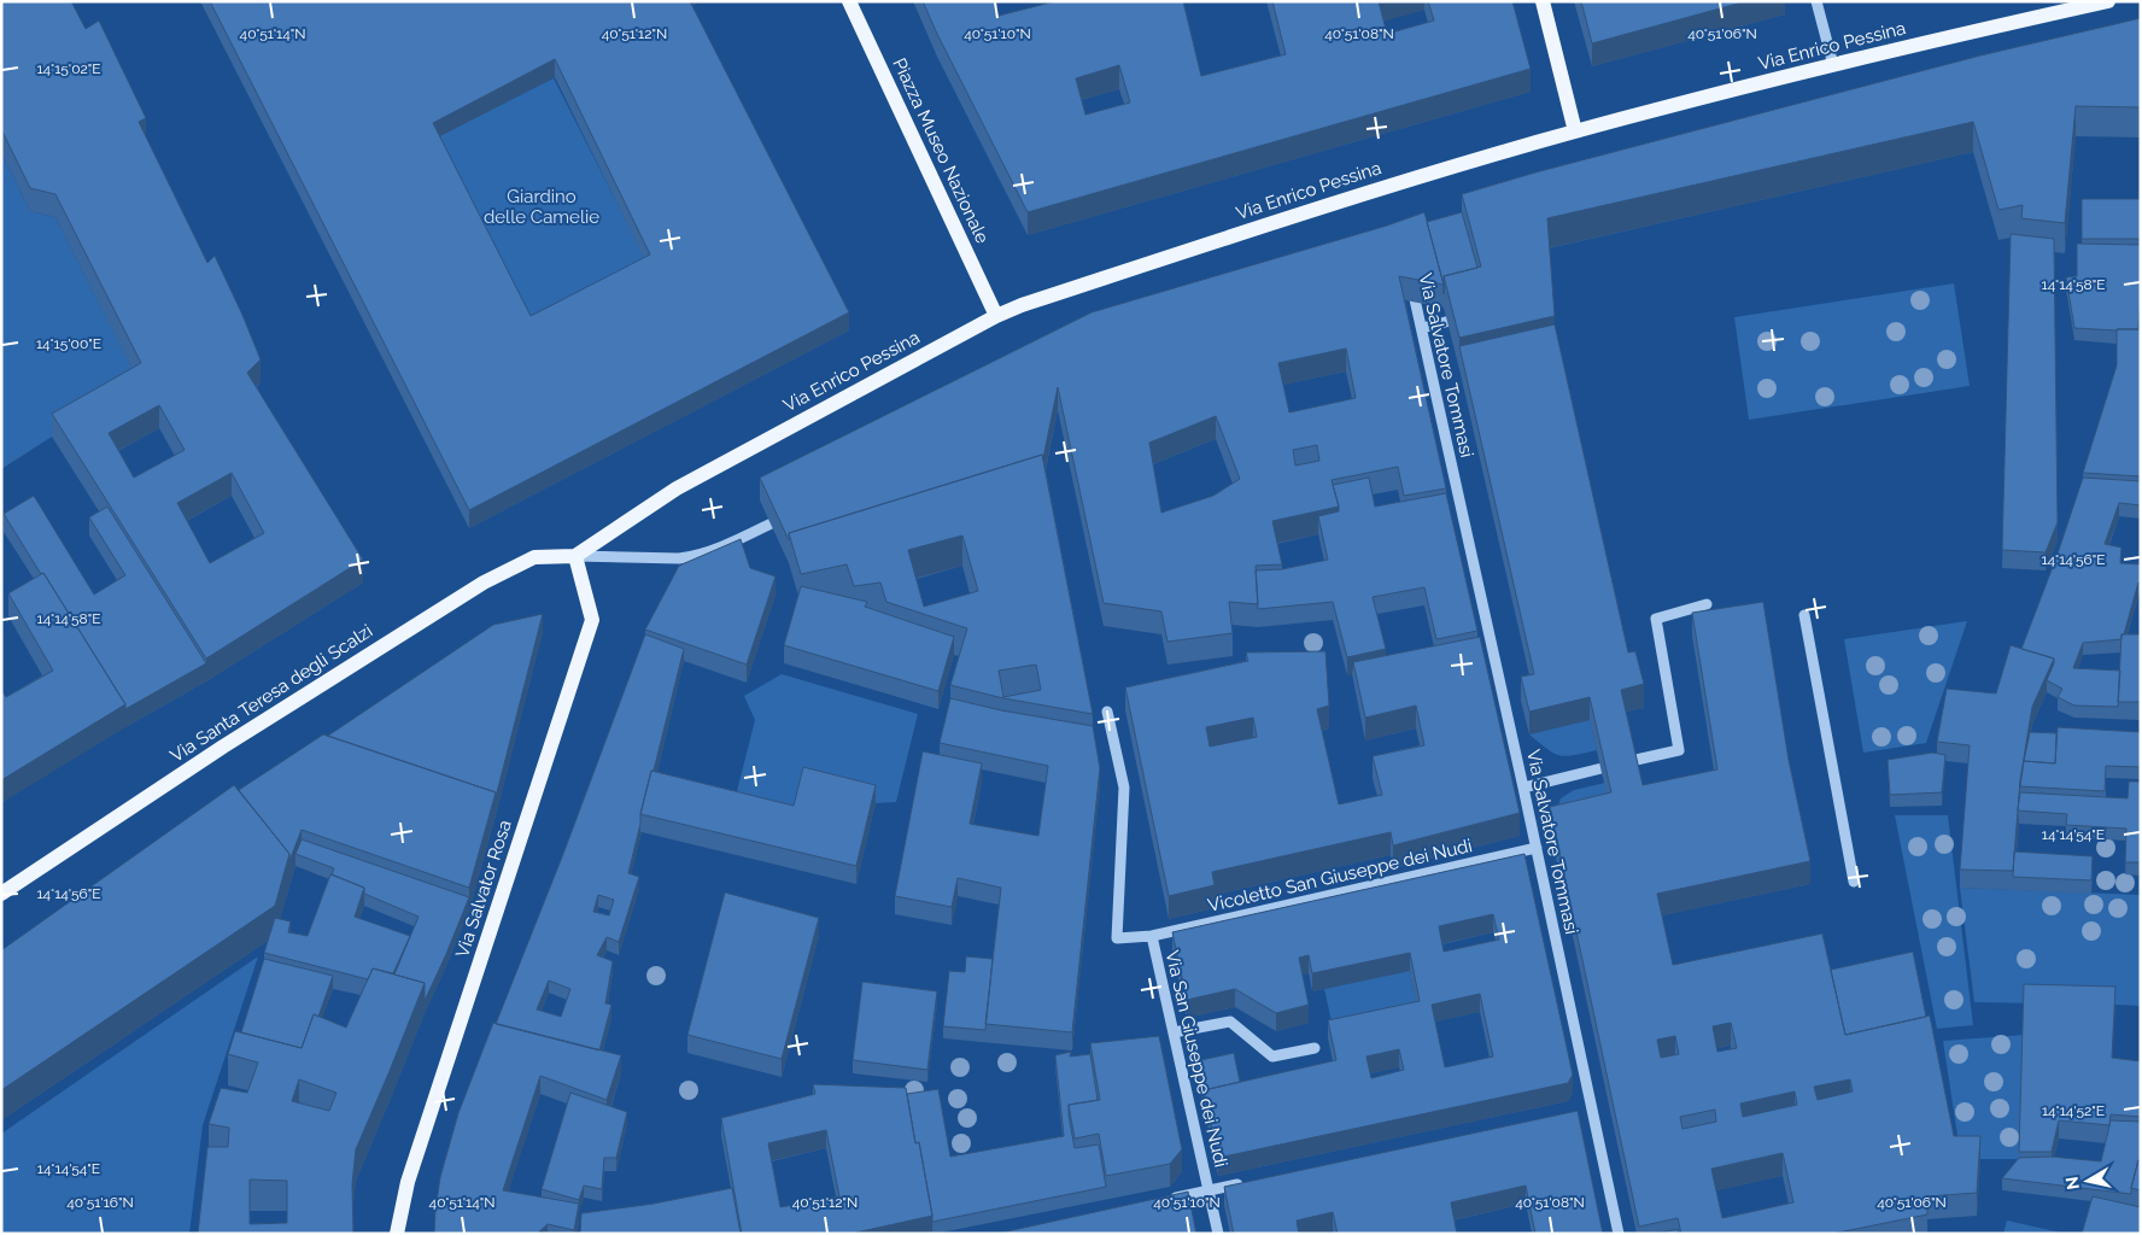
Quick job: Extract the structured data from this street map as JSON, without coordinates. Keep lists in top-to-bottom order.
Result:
{
  "streets": {
    "main road": [
      "Via Enrico Pessina",
      "Piazza Museo Nazionale",
      "Via Santa Teresa degli Scalzi",
      "Via Salvator Rosa"
    ],
    "street": ["Via Salvatore Tommasi", "Vicoletto San Giuseppe dei Nudi", "Via San Giuseppe dei Nudi"]
  },
  "crossings": [
    ["Via Enrico Pessina", "Piazza Museo Nazionale"],
    ["Via Enrico Pessina", "Via Santa Teresa degli Scalzi"],
    ["Via Enrico Pessina", "Via Salvator Rosa"],
    ["Via Salvatore Tommasi", "Vicoletto San Giuseppe dei Nudi"],
    ["Via Santa Teresa degli Scalzi", "Via Salvator Rosa"],
    ["Vicoletto San Giuseppe dei Nudi", "Via San Giuseppe dei Nudi"]
  ],
  "parks": ["Giardino delle Camelie"],
  "north": "left",
  "coordinates": [
    "40°51'14\"N",
    "40°51'12\"N",
    "40°51'10\"N",
    "40°51'08\"N",
    "40°51'06\"N",
    "14°15'02\"E",
    "14°14'58\"E",
    "14°15'00\"E",
    "14°14'56\"E",
    "14°14'54\"E",
    "14°14'52\"E",
    "40°51'16\"N"
  ]
}
